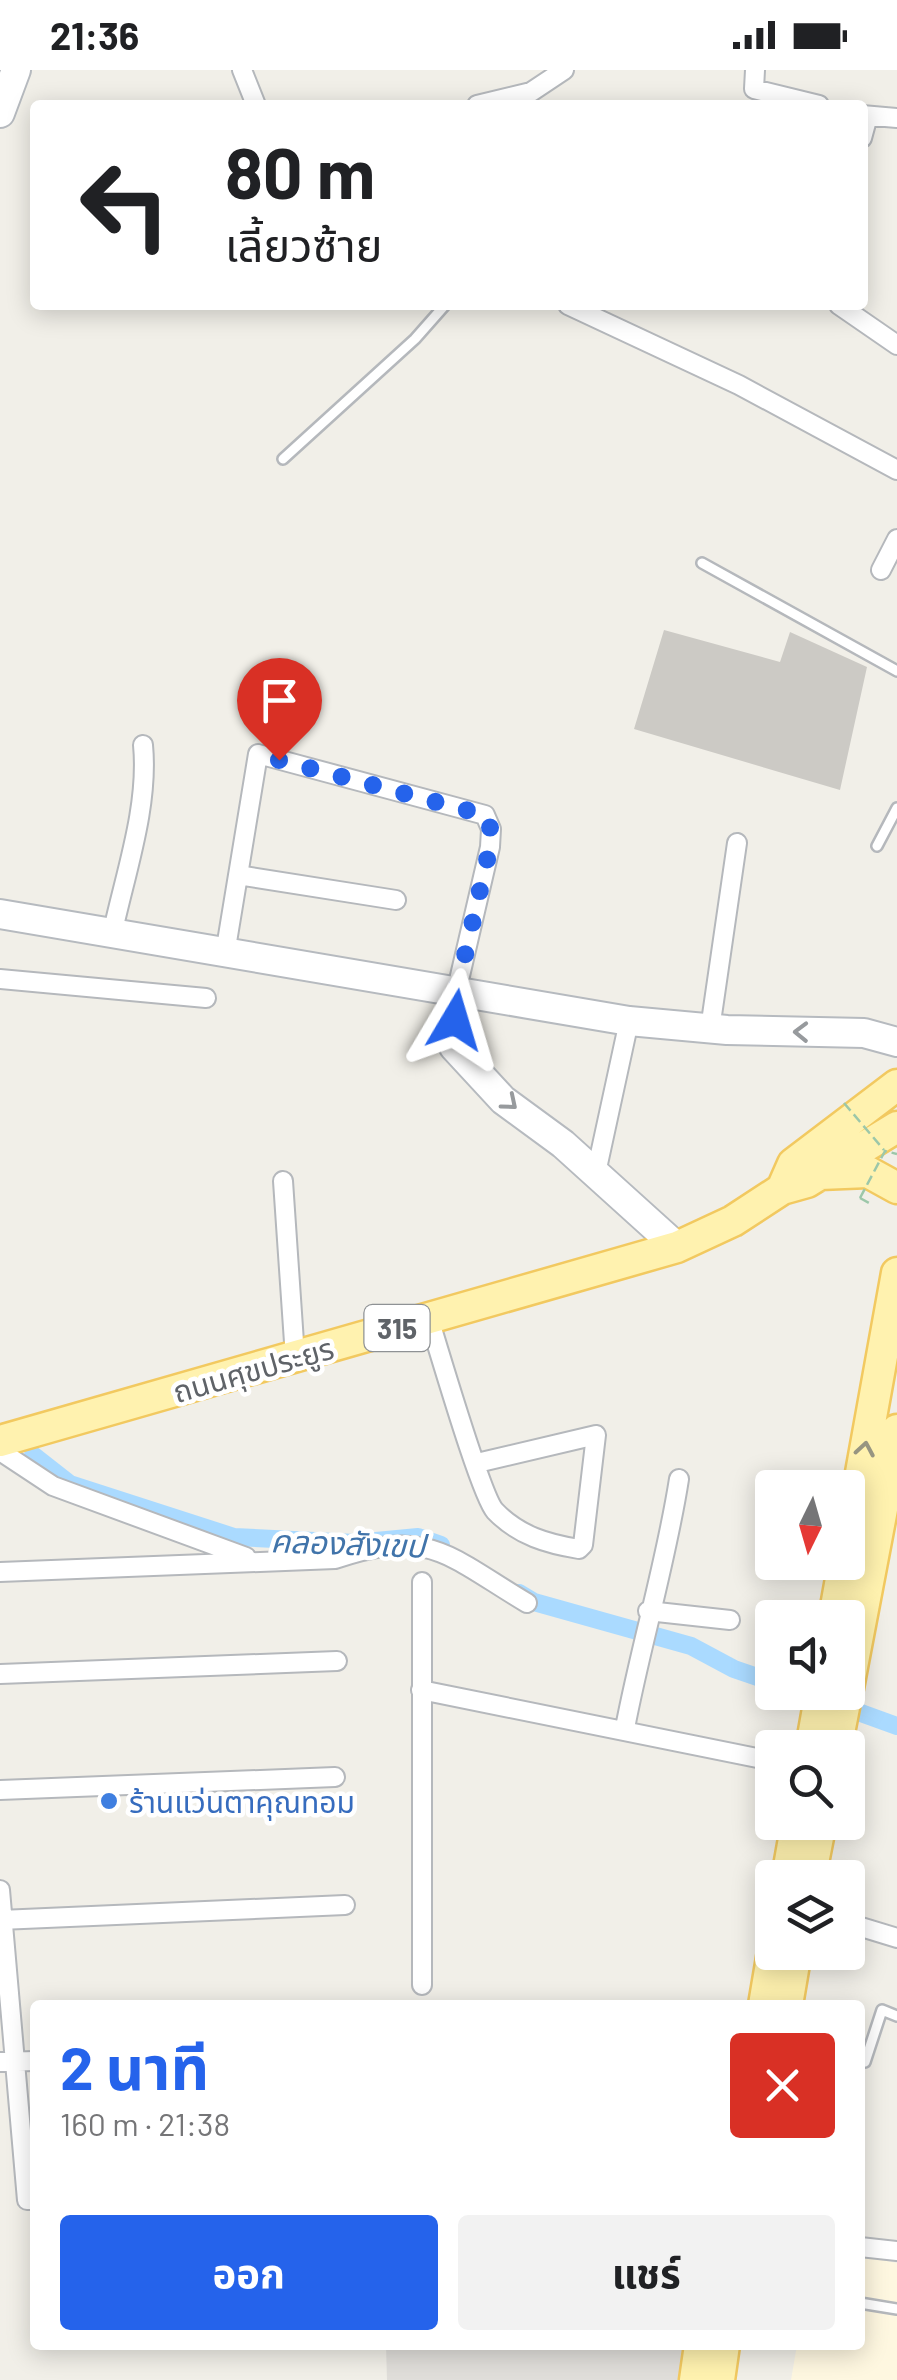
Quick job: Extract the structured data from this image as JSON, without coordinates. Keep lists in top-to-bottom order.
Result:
{
  "streets": {
    "main road": ["315", "ถนนศุขประยูร"]
  },
  "water": ["คลองสังเขป"],
  "places": ["ร้านแว่นตาคุณทอม"],
  "north": "bottom",
  "page": {
    "status": "21:36",
    "turn": ["80 m", "เลี้ยวซ้าย"],
    "heading": ["2 นาที", "160 m · 21:38"],
    "buttons": ["ออก", "แชร์"]
  }
}
